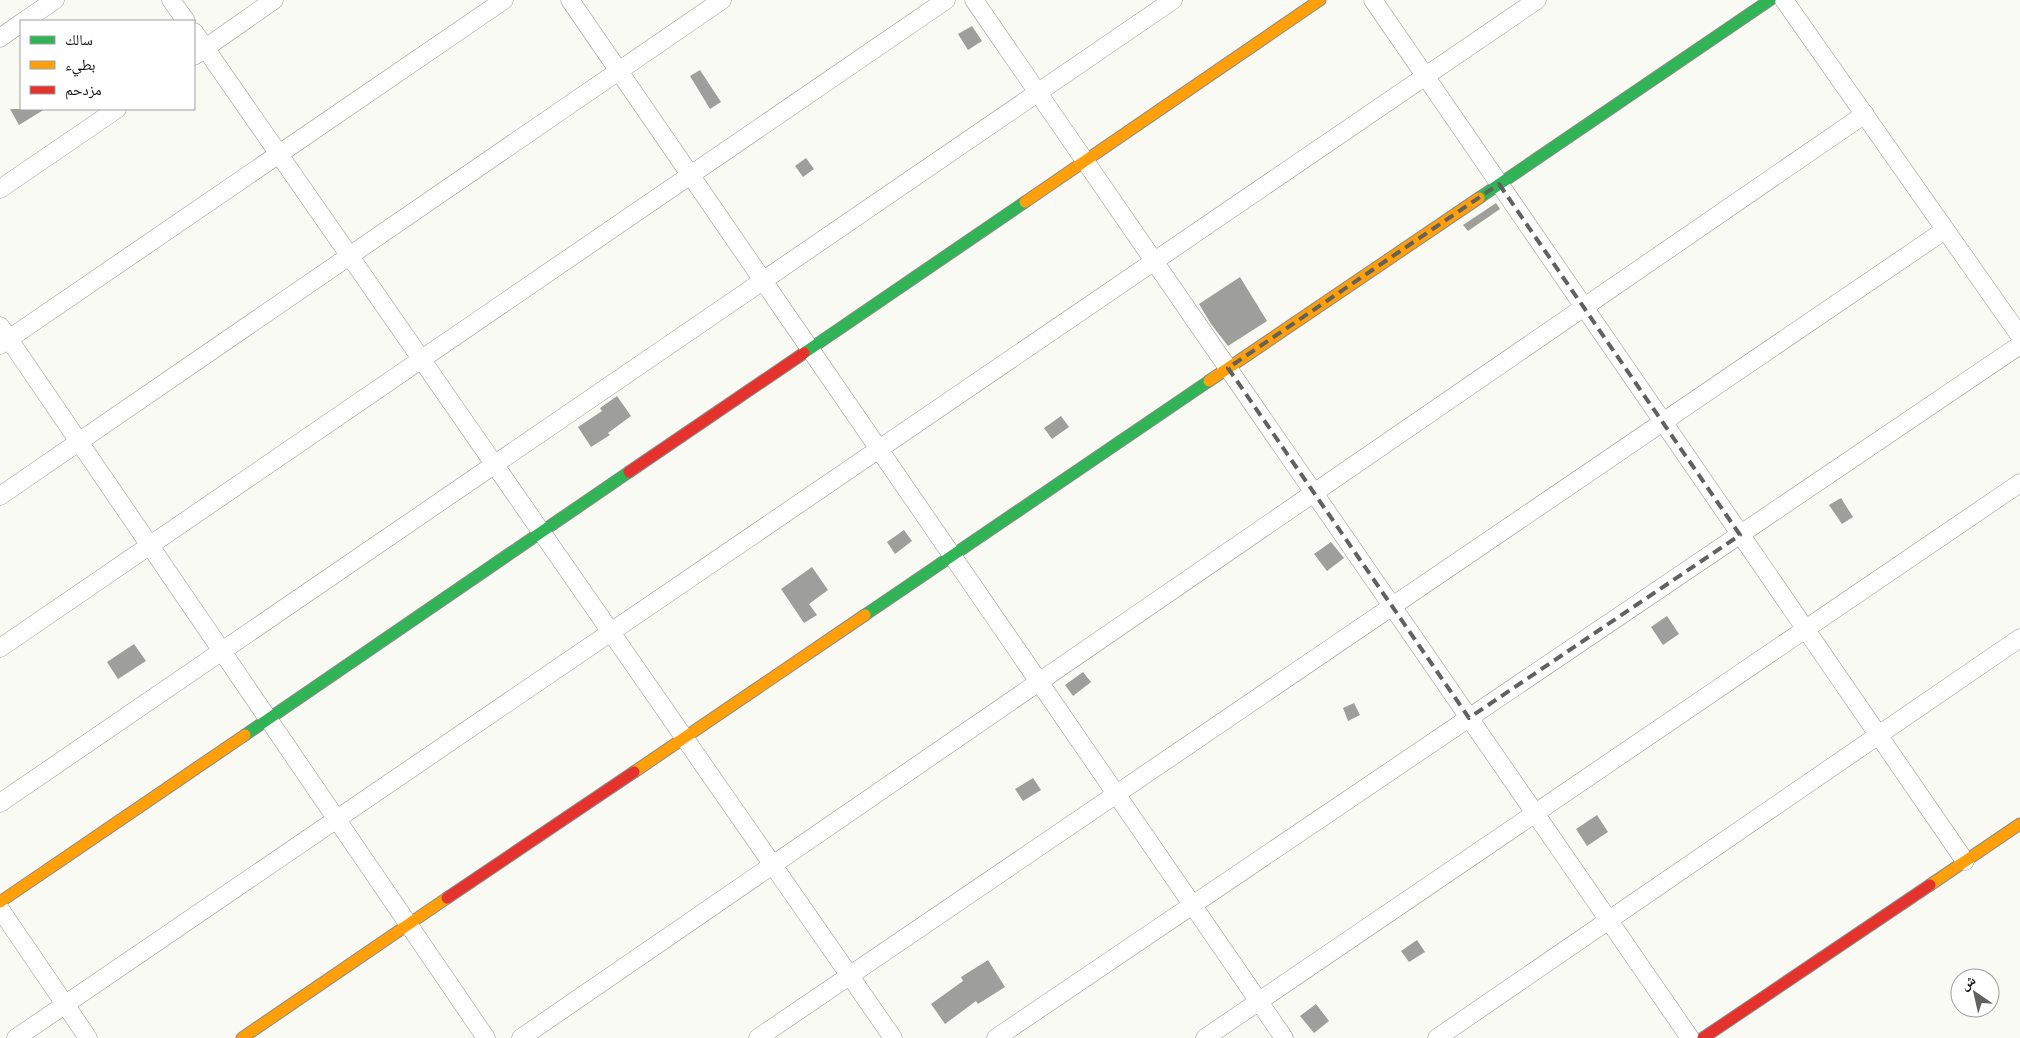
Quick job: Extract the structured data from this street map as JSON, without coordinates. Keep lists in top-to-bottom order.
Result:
{
  "legend": ["سالك", "بطيء", "مزدحم"],
  "north": "top left"
}
